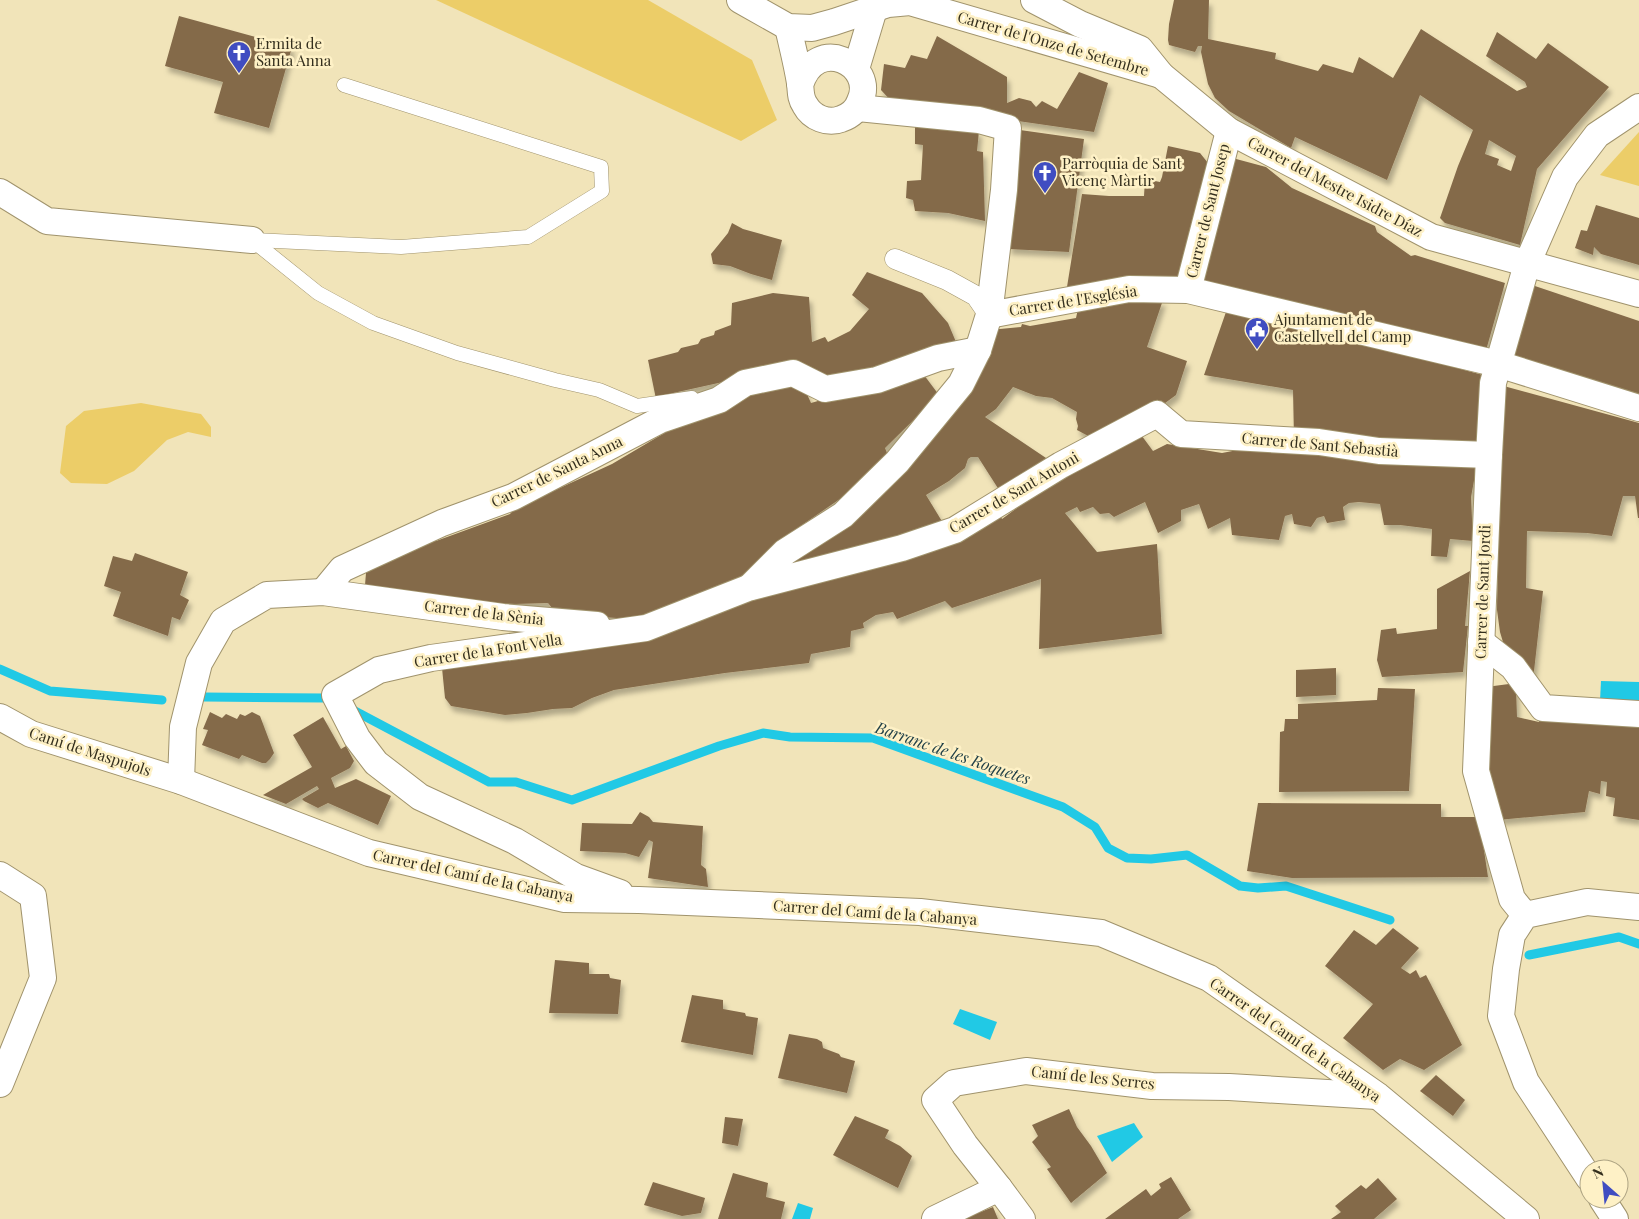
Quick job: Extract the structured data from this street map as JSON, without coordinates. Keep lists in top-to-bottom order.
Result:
{
  "streets": {
    "street": [
      "Carrer de l'Onze de Setembre",
      "Carrer del Mestre Isidre Díaz",
      "Carrer de Sant Josep",
      "Carrer de l'Església",
      "Carrer de Sant Sebastià",
      "Carrer de Santa Anna",
      "Carrer de Sant Antoni",
      "Carrer de Sant Jordi",
      "Carrer de la Sènia",
      "Carrer de la Font Vella",
      "Camí de Maspujols",
      "Carrer del Camí de la Cabanya",
      "Camí de les Serres"
    ]
  },
  "crossings": [
    ["Carrer de l'Onze de Setembre", "Carrer del Mestre Isidre Díaz"],
    ["Carrer del Mestre Isidre Díaz", "Carrer de Sant Josep"],
    ["Carrer del Mestre Isidre Díaz", "Carrer de Sant Jordi"],
    ["Carrer de Sant Josep", "Carrer de l'Església"],
    ["Carrer de l'Església", "Carrer de Sant Jordi"],
    ["Carrer de Sant Sebastià", "Carrer de Sant Antoni"],
    ["Carrer de Sant Sebastià", "Carrer de Sant Jordi"],
    ["Carrer de Santa Anna", "Carrer de la Sènia"],
    ["Carrer de Sant Antoni", "Carrer de la Font Vella"],
    ["Carrer de la Sènia", "Carrer de la Font Vella"],
    ["Carrer de la Font Vella", "Carrer del Camí de la Cabanya"],
    ["Camí de Maspujols", "Carrer del Camí de la Cabanya"],
    ["Carrer del Camí de la Cabanya", "Camí de les Serres"]
  ],
  "water": ["Barranc de les Roquetes"],
  "places": {
    "church": ["Ermita de Santa Anna", "Parròquia de Sant Vicenç Màrtir"],
    "public building": ["Ajuntament de Castellvell del Camp"]
  },
  "north": "top left"
}
